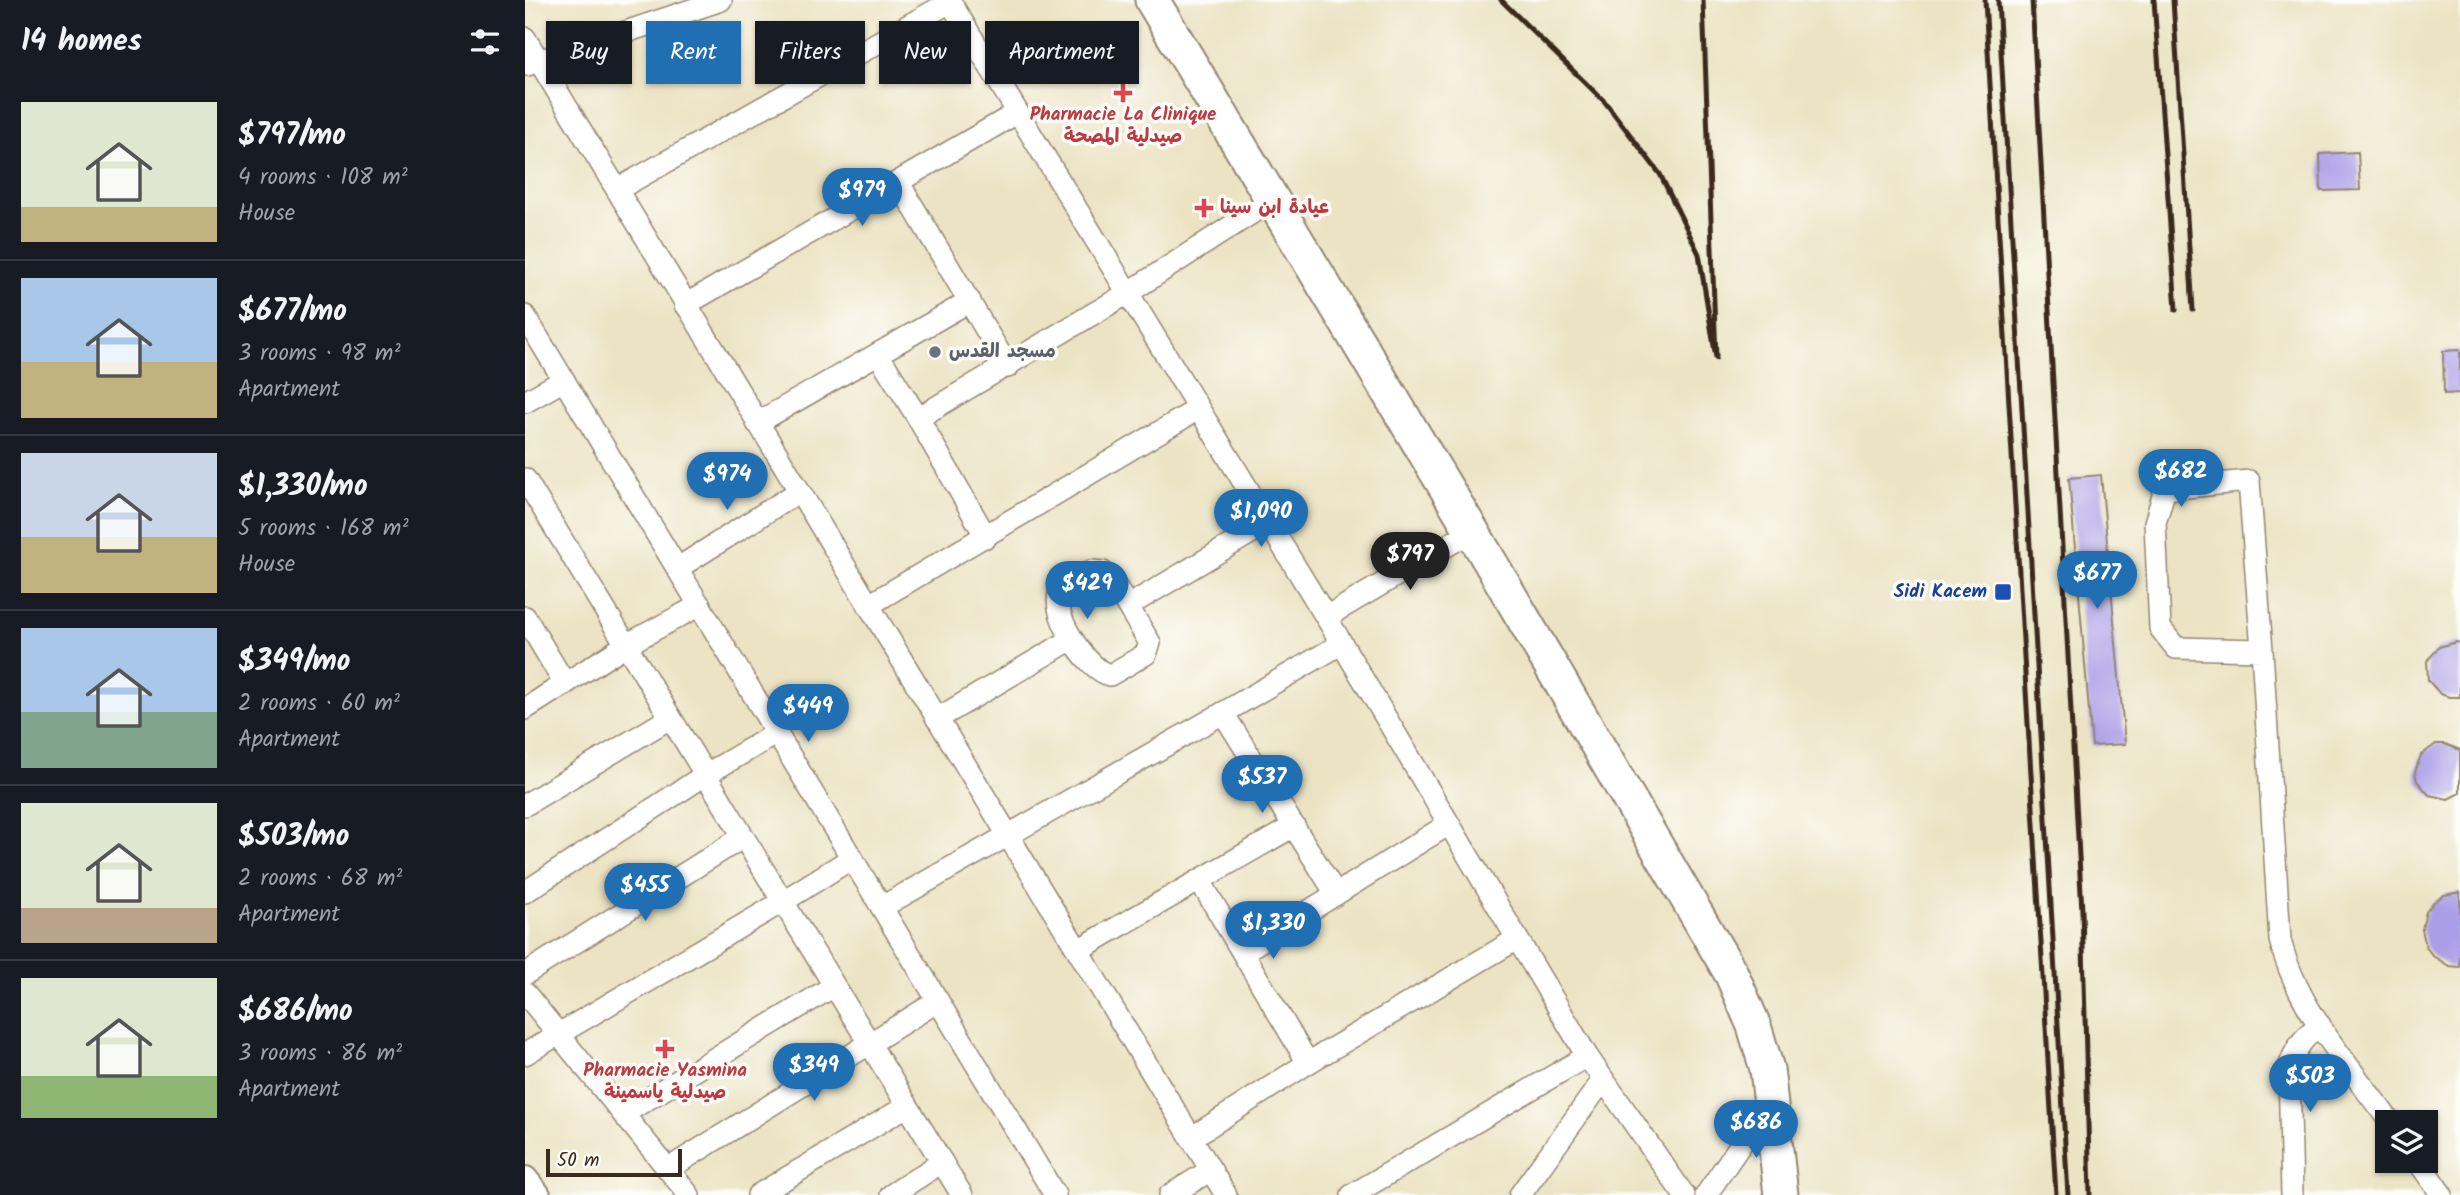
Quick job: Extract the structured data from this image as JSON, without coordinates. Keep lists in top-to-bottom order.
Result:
{
  "places": {
    "health": ["Pharmacie La Clinique صيدلية المصحة", "عيادة ابن سينا", "Pharmacie Yasmina صيدلية ياسمينة"],
    "other": ["مسجد القدس"],
    "transit": ["Sidi Kacem"]
  },
  "scale_bar": "50 m",
  "page": {
    "heading": "14 homes",
    "chip": [
      "Buy",
      "Rent",
      "Filters",
      "New",
      "Apartment"
    ],
    "list": [
      {
        "name": "$797/mo",
        "note": "4 rooms · 108 m² · House"
      },
      {
        "name": "$677/mo",
        "note": "3 rooms · 98 m² · Apartment"
      },
      {
        "name": "$1,330/mo",
        "note": "5 rooms · 168 m² · House"
      },
      {
        "name": "$349/mo",
        "note": "2 rooms · 60 m² · Apartment"
      },
      {
        "name": "$503/mo",
        "note": "2 rooms · 68 m² · Apartment"
      },
      {
        "name": "$686/mo",
        "note": "3 rooms · 86 m² · Apartment"
      }
    ],
    "price": [
      "$979",
      "$682",
      "$974",
      "$1,090",
      "$797",
      "$677",
      "$429",
      "$449",
      "$537",
      "$455",
      "$1,330",
      "$349",
      "$503",
      "$686"
    ],
    "scale": "50 m"
  }
}
